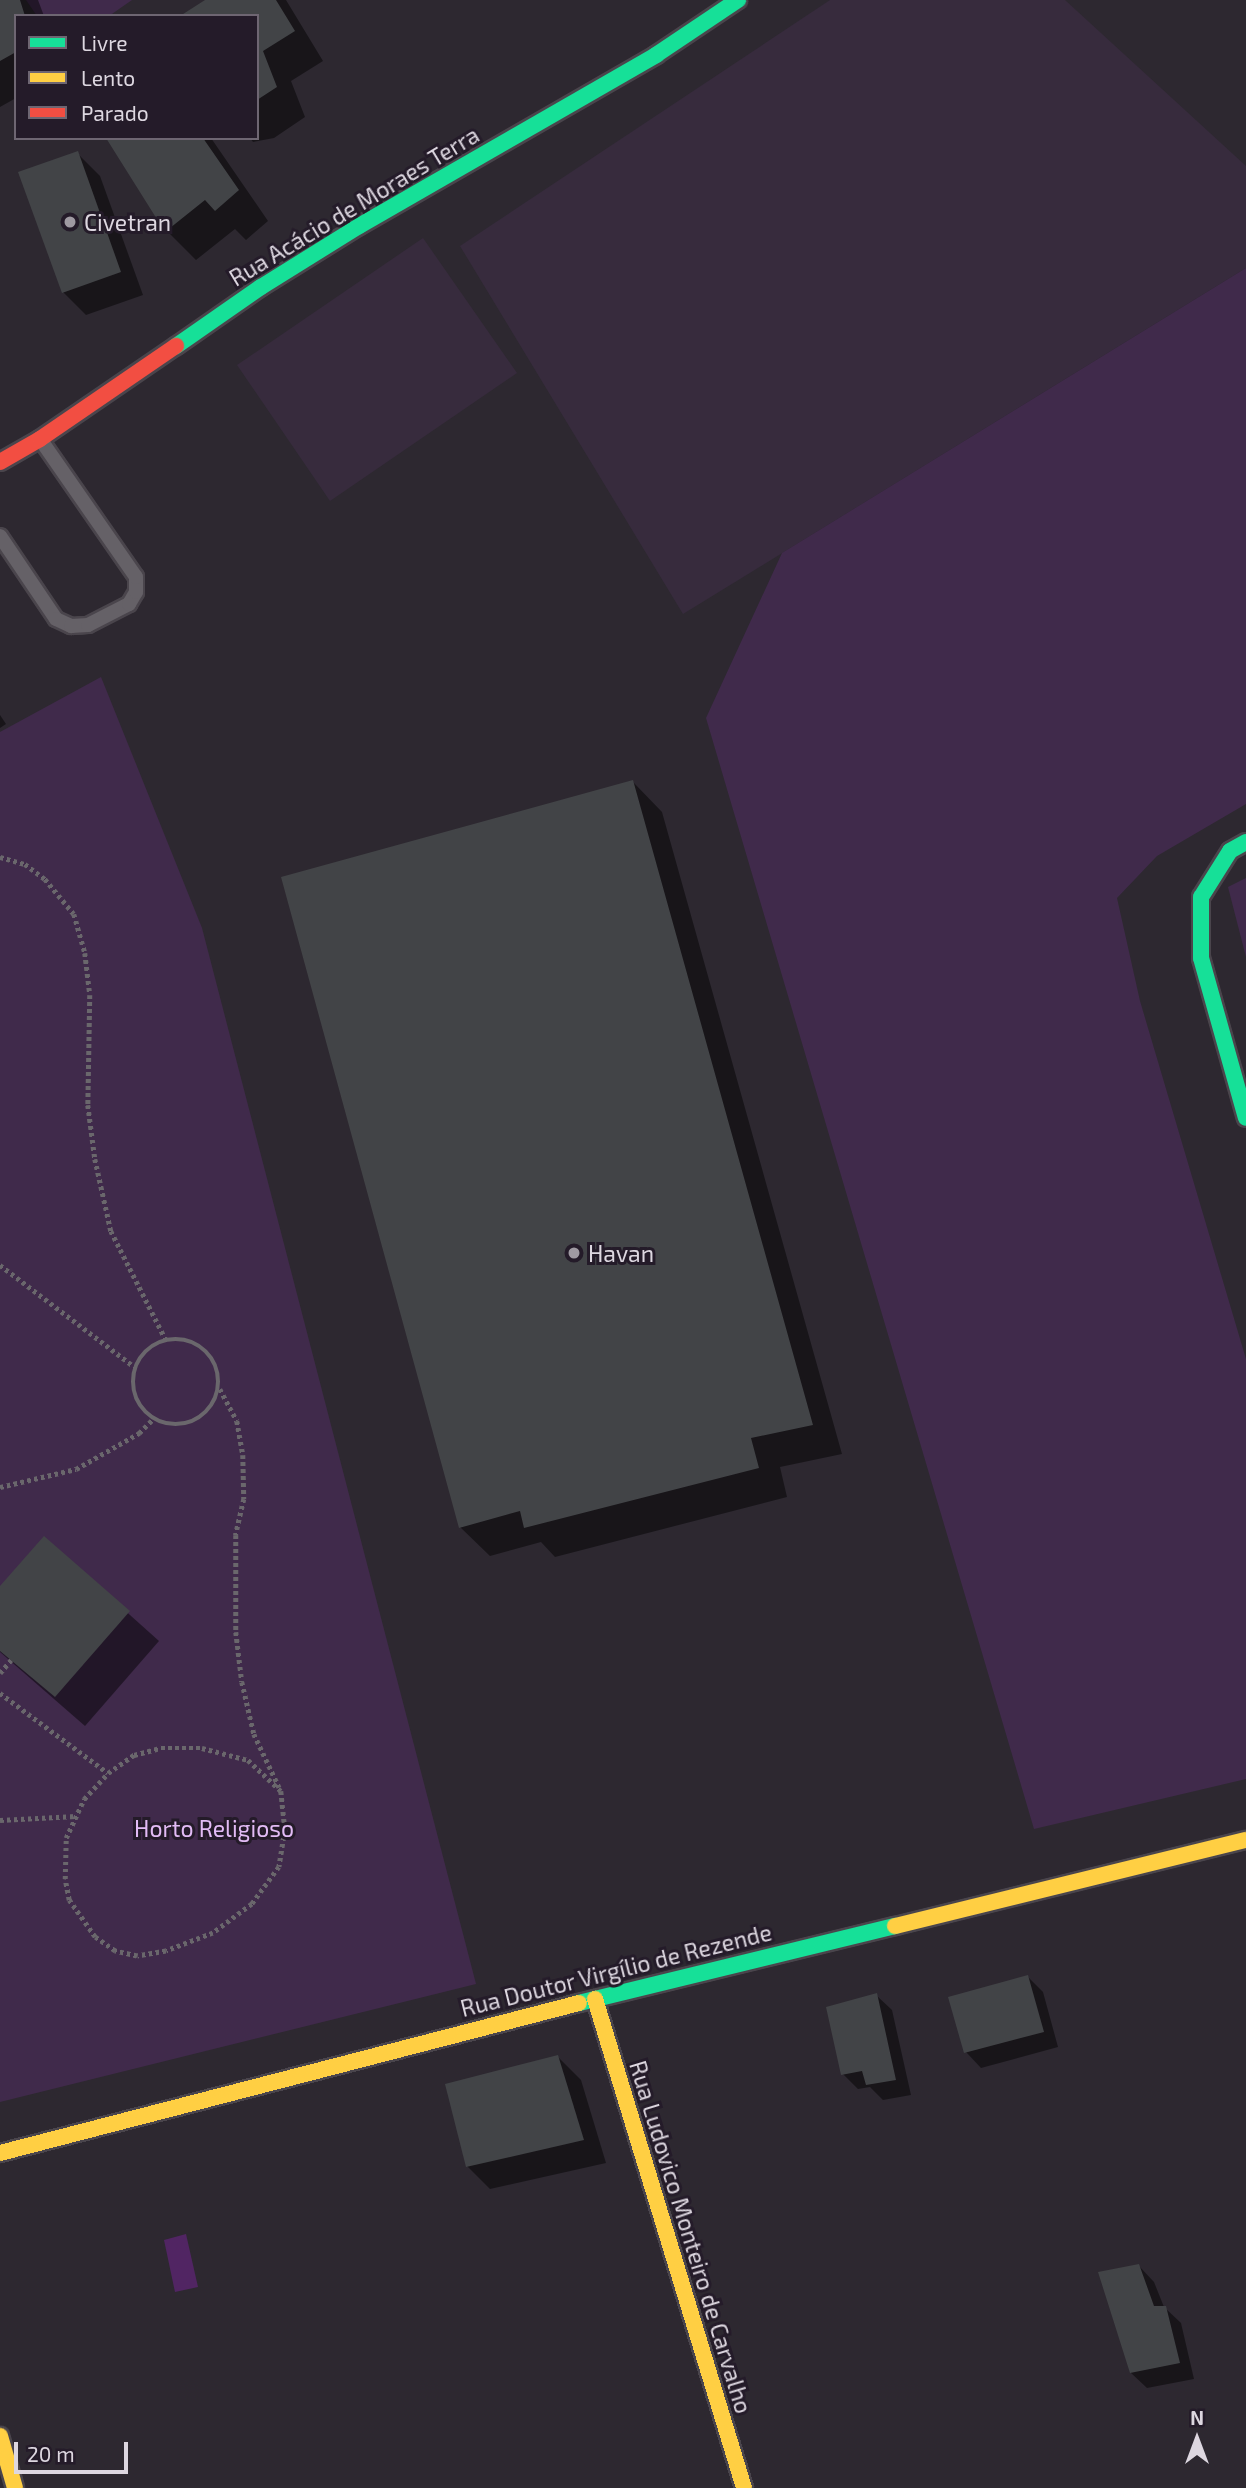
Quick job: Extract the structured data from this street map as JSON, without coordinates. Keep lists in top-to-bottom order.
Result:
{
  "streets": {
    "street": ["Rua Acácio de Moraes Terra", "Rua Doutor Virgílio de Rezende", "Rua Ludovico Monteiro de Carvalho"]
  },
  "crossings": [
    ["Rua Doutor Virgílio de Rezende", "Rua Ludovico Monteiro de Carvalho"]
  ],
  "parks": ["Horto Religioso"],
  "places": ["Civetran", "Havan"],
  "legend": ["Livre", "Lento", "Parado"],
  "scale_bar": "20 m",
  "north": "top"
}
